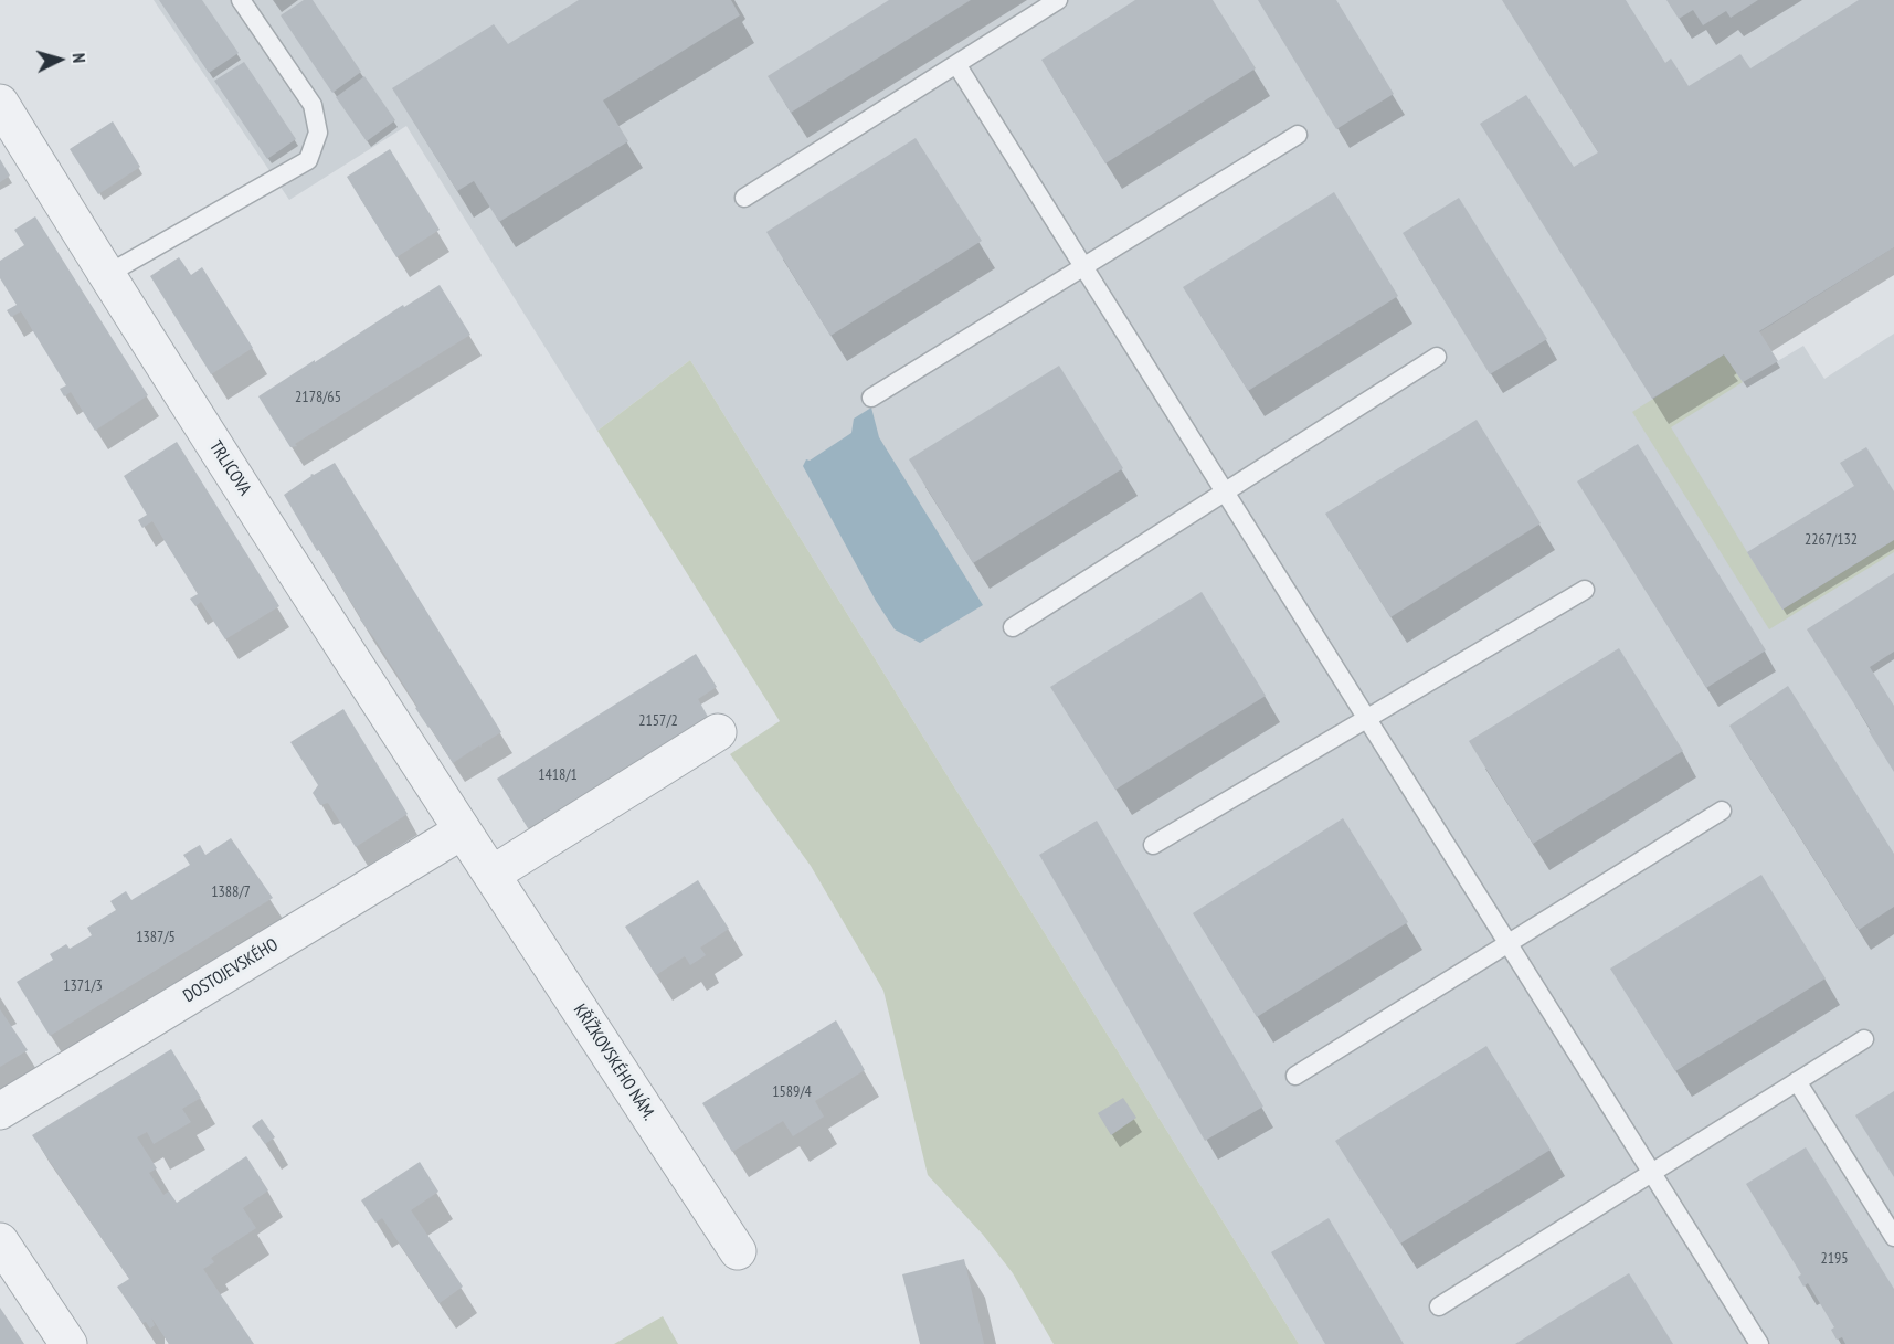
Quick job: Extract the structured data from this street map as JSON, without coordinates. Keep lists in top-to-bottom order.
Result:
{
  "streets": {
    "street": ["TRLICOVA", "DOSTOJEVSKÉHO", "KŘÍŽKOVSKÉHO NÁM."]
  },
  "crossings": [
    ["TRLICOVA", "DOSTOJEVSKÉHO"],
    ["TRLICOVA", "KŘÍŽKOVSKÉHO NÁM."],
    ["DOSTOJEVSKÉHO", "KŘÍŽKOVSKÉHO NÁM."]
  ],
  "house_numbers": [
    "2178/65",
    "2267/132",
    "2157/2",
    "1418/1",
    "1388/7",
    "1387/5",
    "1371/3",
    "1589/4",
    "2195"
  ],
  "north": "right"
}
